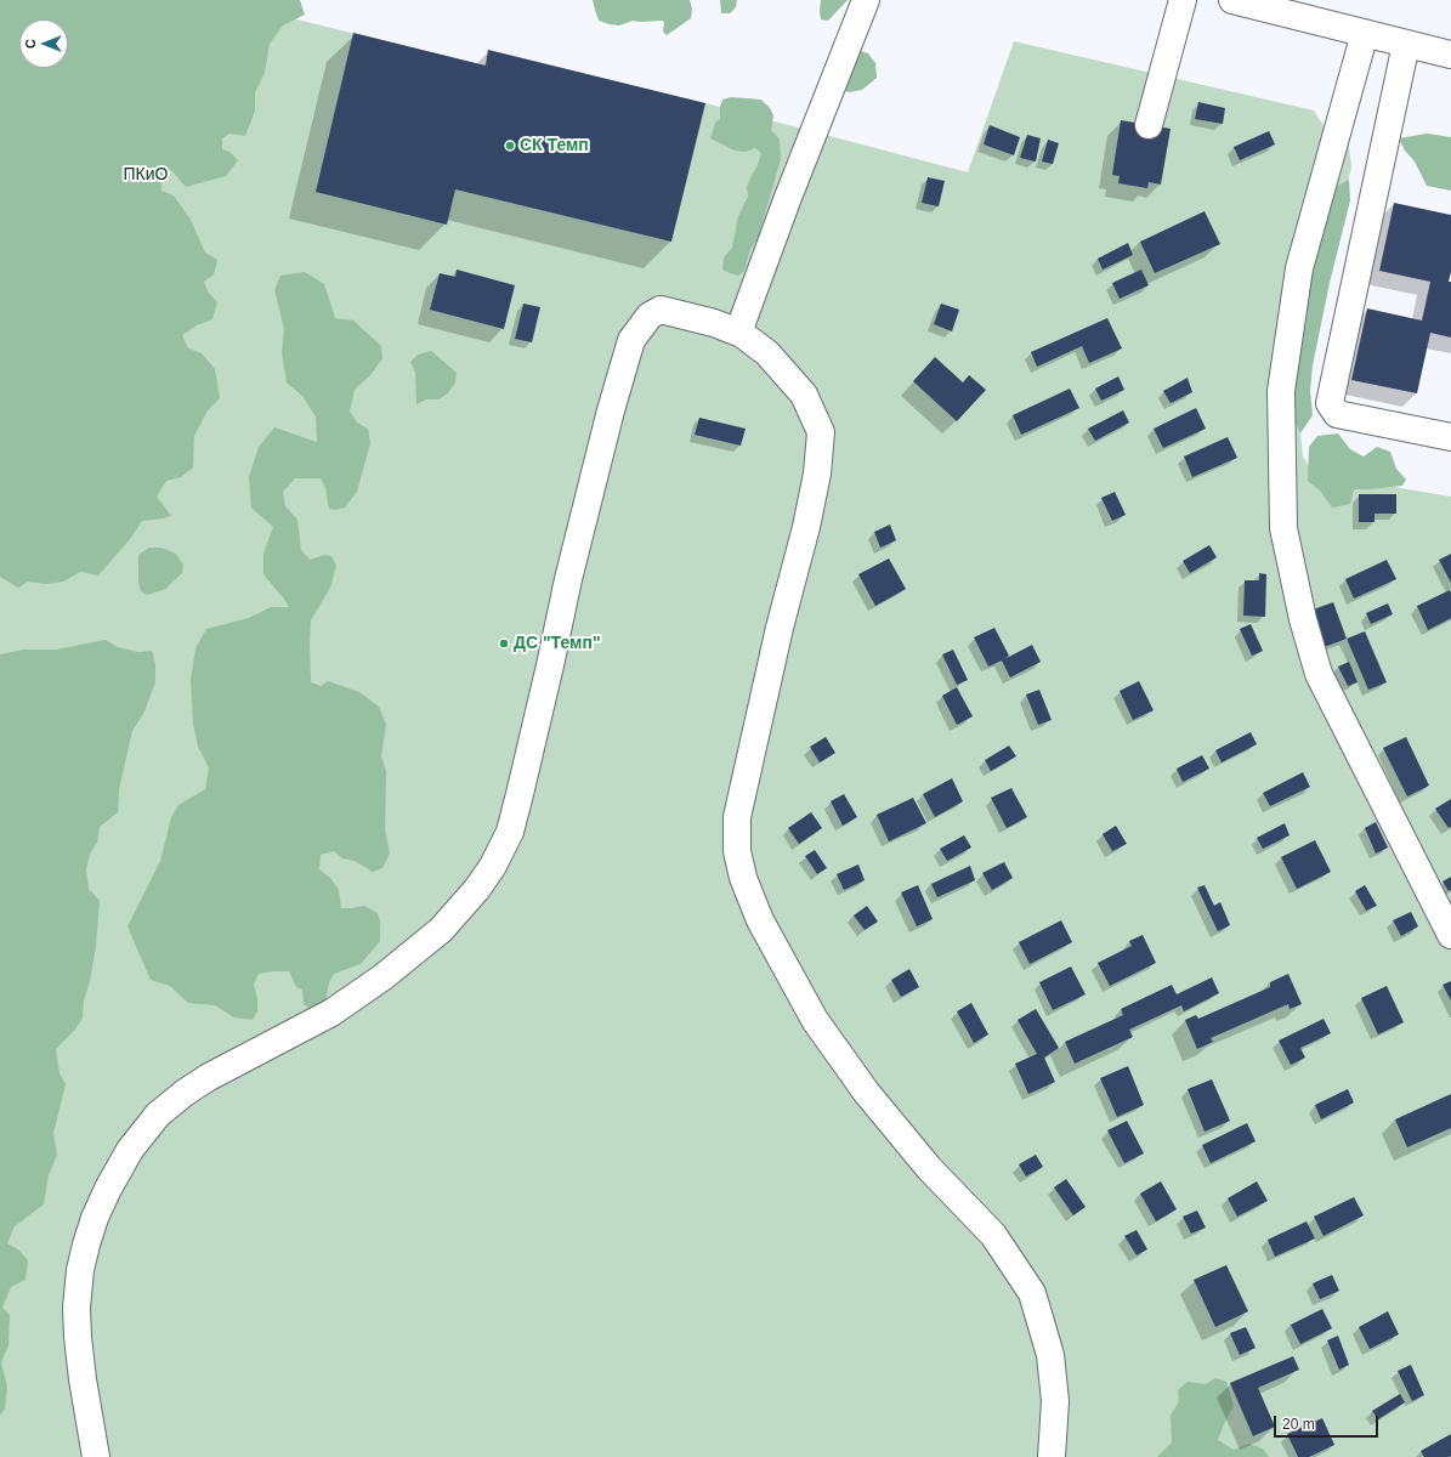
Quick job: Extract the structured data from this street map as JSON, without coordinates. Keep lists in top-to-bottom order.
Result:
{
  "parks": ["ПКиО"],
  "places": ["СК Темп", "ДС \"Темп\""],
  "scale_bar": "20 m",
  "north": "left"
}
